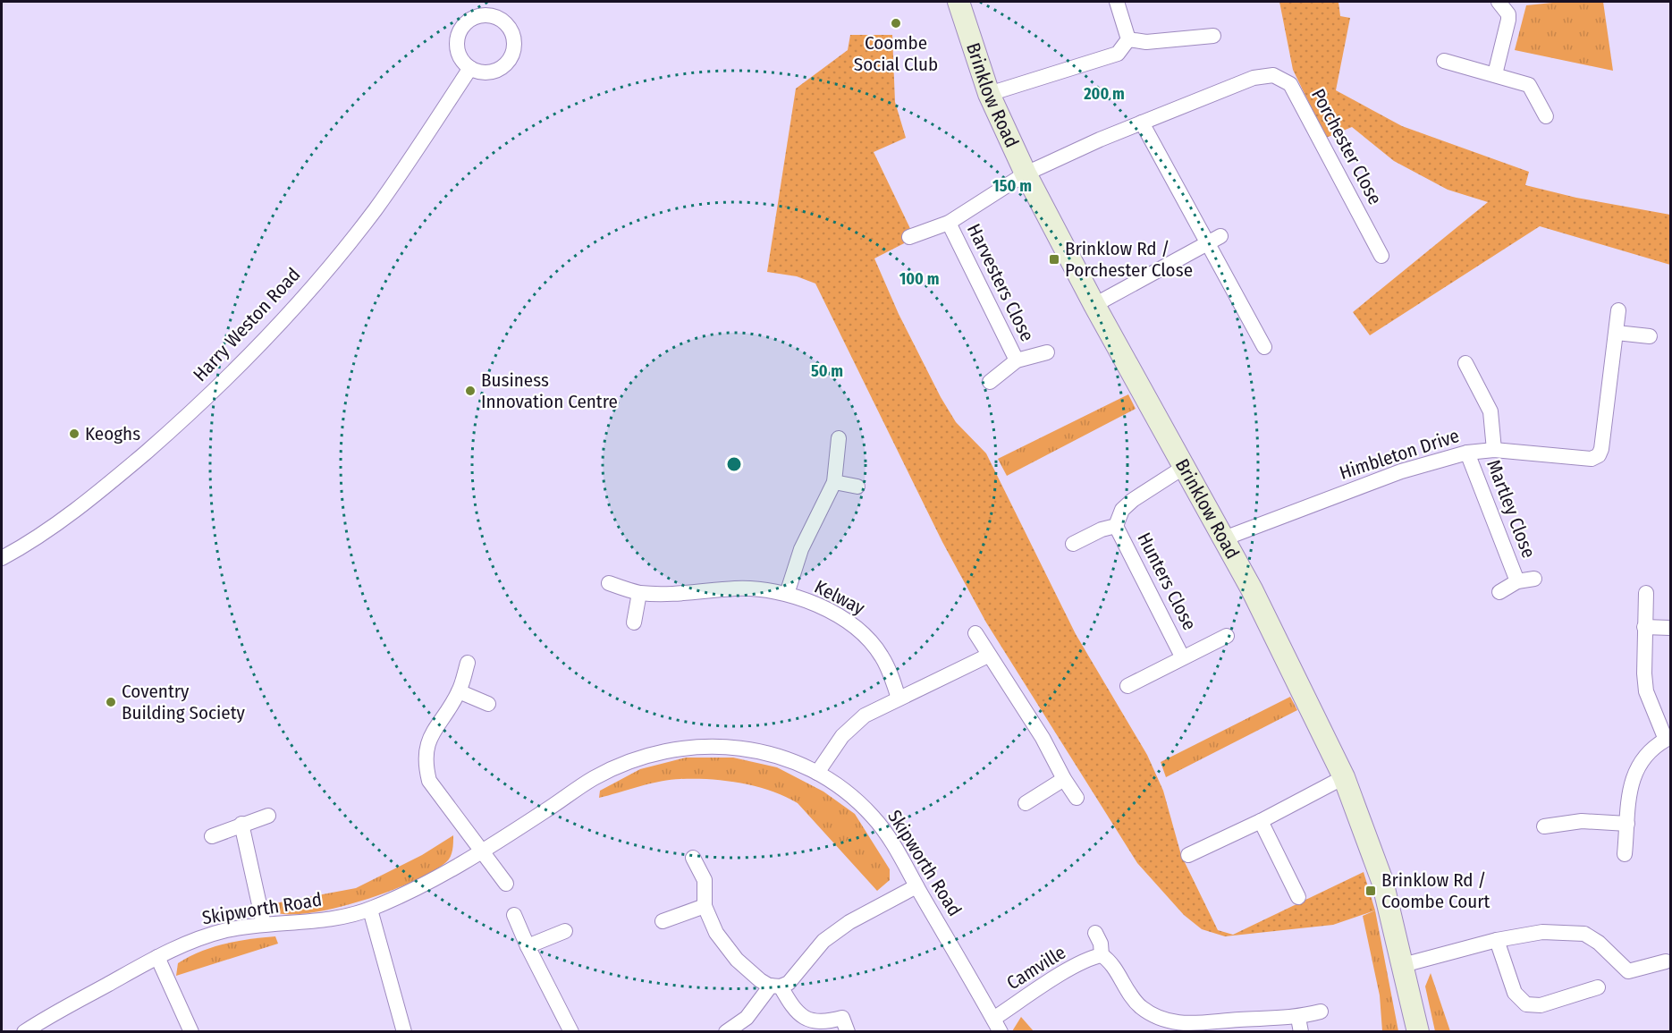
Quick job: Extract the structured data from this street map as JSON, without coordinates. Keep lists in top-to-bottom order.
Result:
{
  "streets": {
    "main road": ["Brinklow Road"],
    "street": [
      "Porchester Close",
      "Harvesters Close",
      "Harry Weston Road",
      "Himbleton Drive",
      "Martley Close",
      "Hunters Close",
      "Kelway",
      "Skipworth Road",
      "Camville"
    ]
  },
  "crossings": [
    ["Brinklow Road", "Porchester Close"],
    ["Brinklow Road", "Harvesters Close"],
    ["Brinklow Road", "Himbleton Drive"],
    ["Brinklow Road", "Hunters Close"],
    ["Porchester Close", "Harvesters Close"],
    ["Himbleton Drive", "Martley Close"],
    ["Skipworth Road", "Camville"]
  ],
  "places": {
    "other": [
      "Coombe Social Club",
      "Business Innovation Centre",
      "Keoghs",
      "Coventry Building Society"
    ],
    "transit": ["Brinklow Rd / Porchester Close", "Brinklow Rd / Coombe Court"]
  },
  "rings": [
    "200 m",
    "150 m",
    "100 m",
    "50 m"
  ]
}
